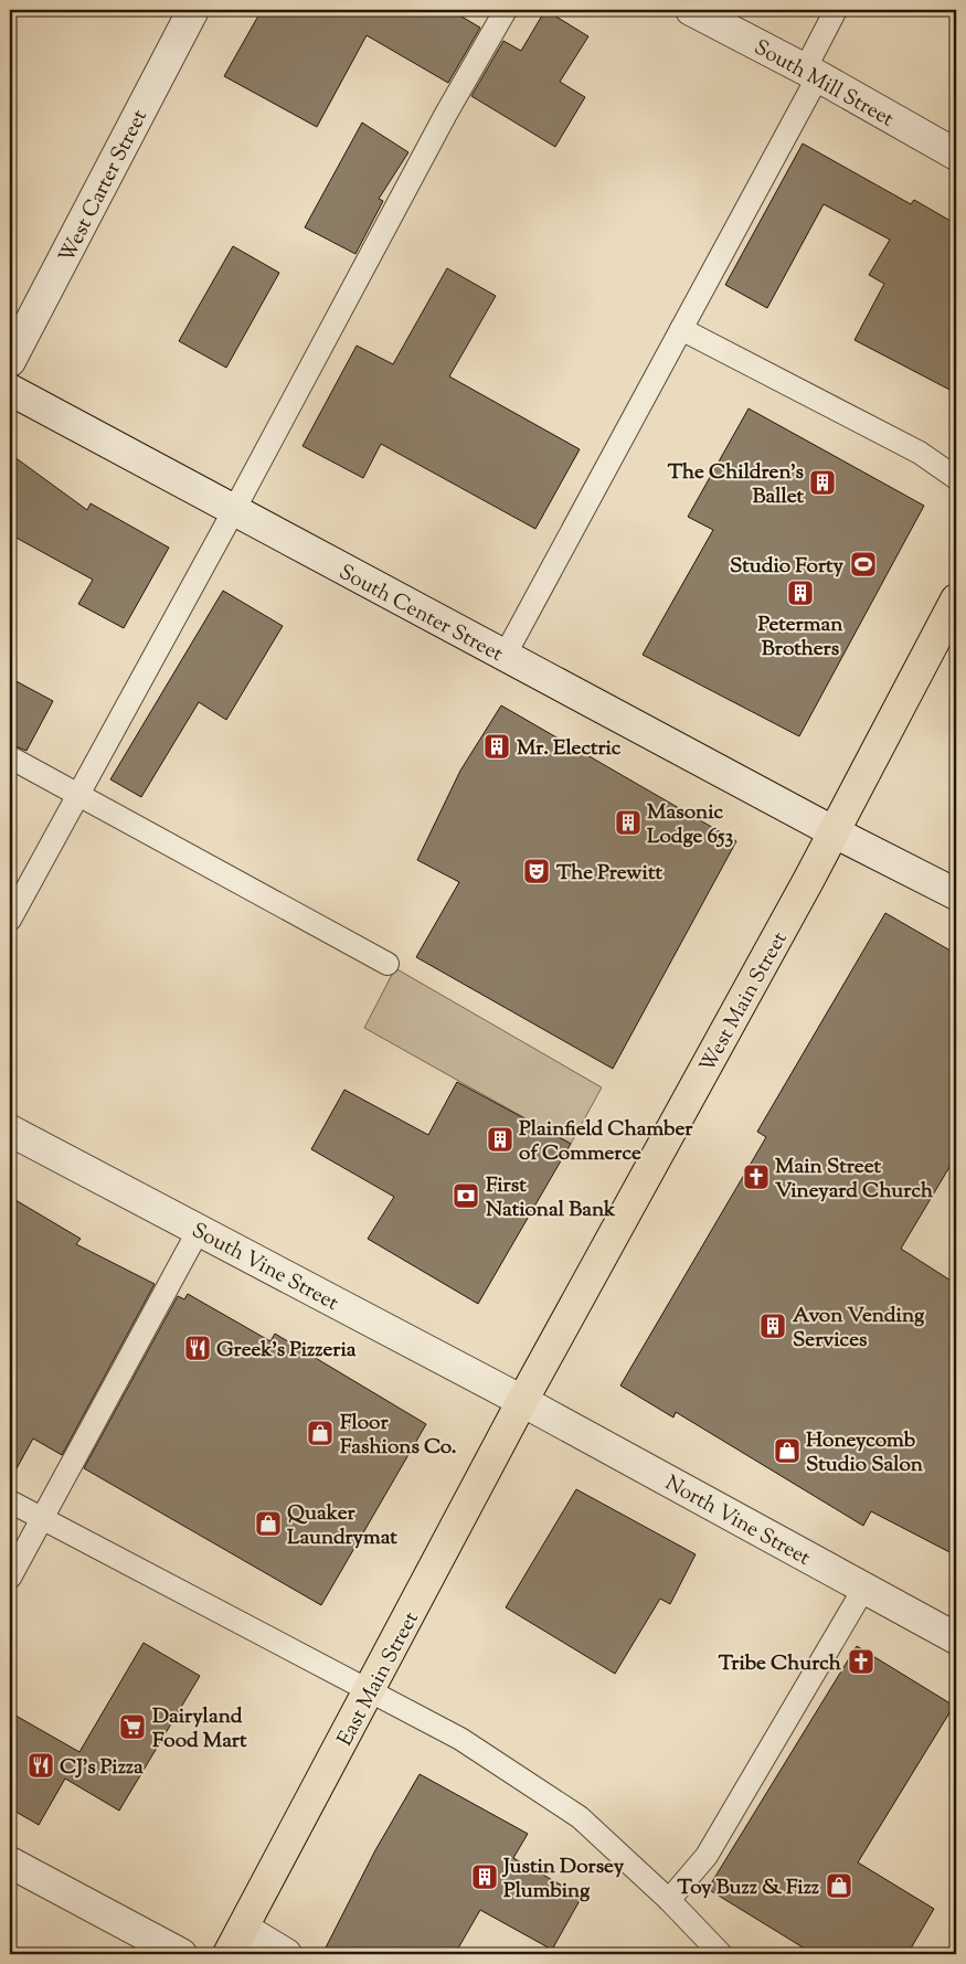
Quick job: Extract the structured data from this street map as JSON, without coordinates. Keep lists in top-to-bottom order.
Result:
{
  "streets": {
    "main road": ["West Main Street", "East Main Street"],
    "street": [
      "South Mill Street",
      "West Carter Street",
      "South Center Street",
      "South Vine Street",
      "North Vine Street"
    ]
  },
  "crossings": [
    ["South Center Street", "West Main Street"],
    ["West Main Street", "South Vine Street"],
    ["West Main Street", "North Vine Street"],
    ["West Main Street", "East Main Street"],
    ["South Vine Street", "North Vine Street"],
    ["South Vine Street", "East Main Street"],
    ["North Vine Street", "East Main Street"]
  ],
  "places": {
    "building": [
      "The Children's Ballet",
      "Peterman Brothers",
      "Mr. Electric",
      "Masonic Lodge 653",
      "Plainfield Chamber of Commerce",
      "Avon Vending Services",
      "Justin Dorsey Plumbing"
    ],
    "sports": ["Studio Forty"],
    "theatre": ["The Prewitt"],
    "church": ["Main Street Vineyard Church", "Tribe Church"],
    "bank": ["First National Bank"],
    "restaurant": ["Greek's Pizzeria", "CJ's Pizza"],
    "shop": [
      "Floor Fashions Co.",
      "Honeycomb Studio Salon",
      "Quaker Laundrymat",
      "Toy Buzz & Fizz"
    ],
    "supermarket": ["Dairyland Food Mart"]
  }
}
